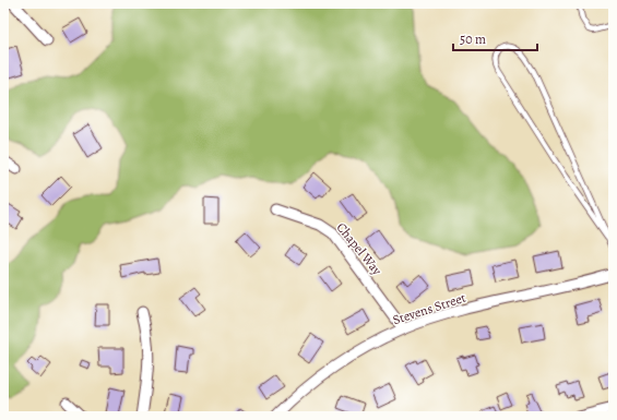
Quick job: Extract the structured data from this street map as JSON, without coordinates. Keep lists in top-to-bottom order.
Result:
{
  "streets": {
    "street": ["Chapel Way", "Stevens Street"]
  },
  "crossings": [
    ["Chapel Way", "Stevens Street"]
  ],
  "scale_bar": "50 m"
}
